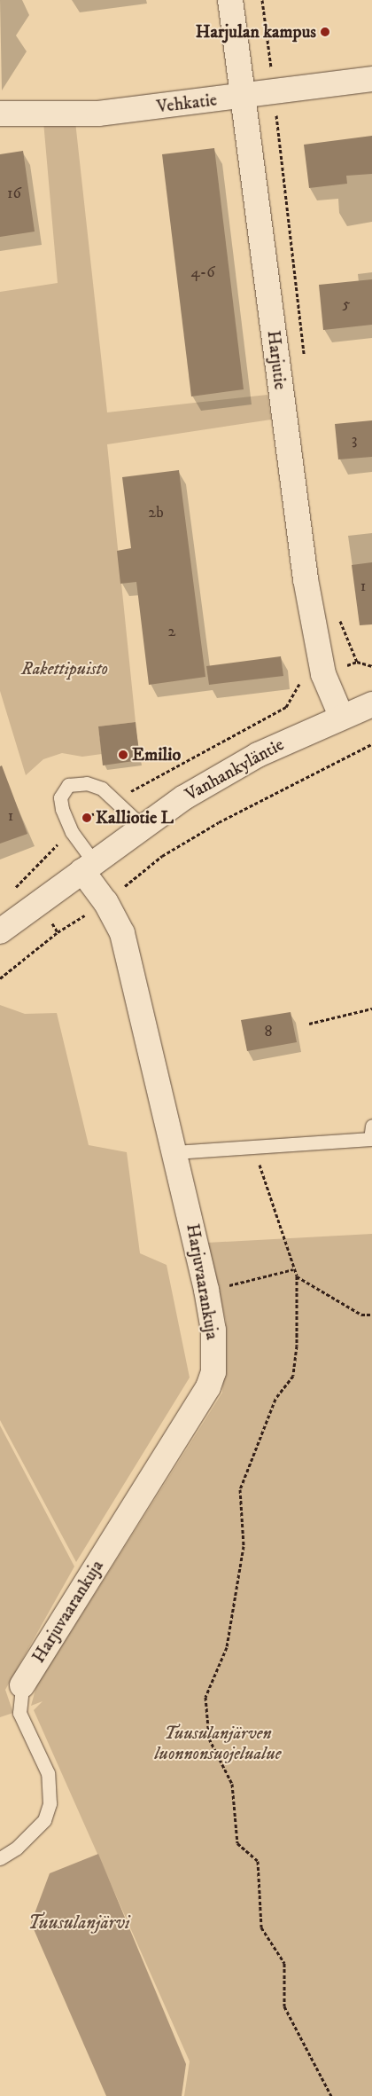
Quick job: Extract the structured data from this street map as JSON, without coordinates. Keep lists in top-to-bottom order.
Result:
{
  "streets": {
    "street": [
      "Vehkatie",
      "Harjutie",
      "Vanhankyläntie",
      "Harjuvaarankuja"
    ]
  },
  "crossings": [
    ["Vehkatie", "Harjutie"],
    ["Harjutie", "Vanhankyläntie"],
    ["Vanhankyläntie", "Harjuvaarankuja"]
  ],
  "water": ["Tuusulanjärvi"],
  "parks": ["Rakettipuisto", "Tuusulanjärven luonnonsuojelualue"],
  "places": ["Harjulan kampus", "Emilio", "Kalliotie L"],
  "house_numbers": [
    "16",
    "4-6",
    "5",
    "3",
    "2b",
    "1",
    "2",
    "1",
    "8"
  ]
}
